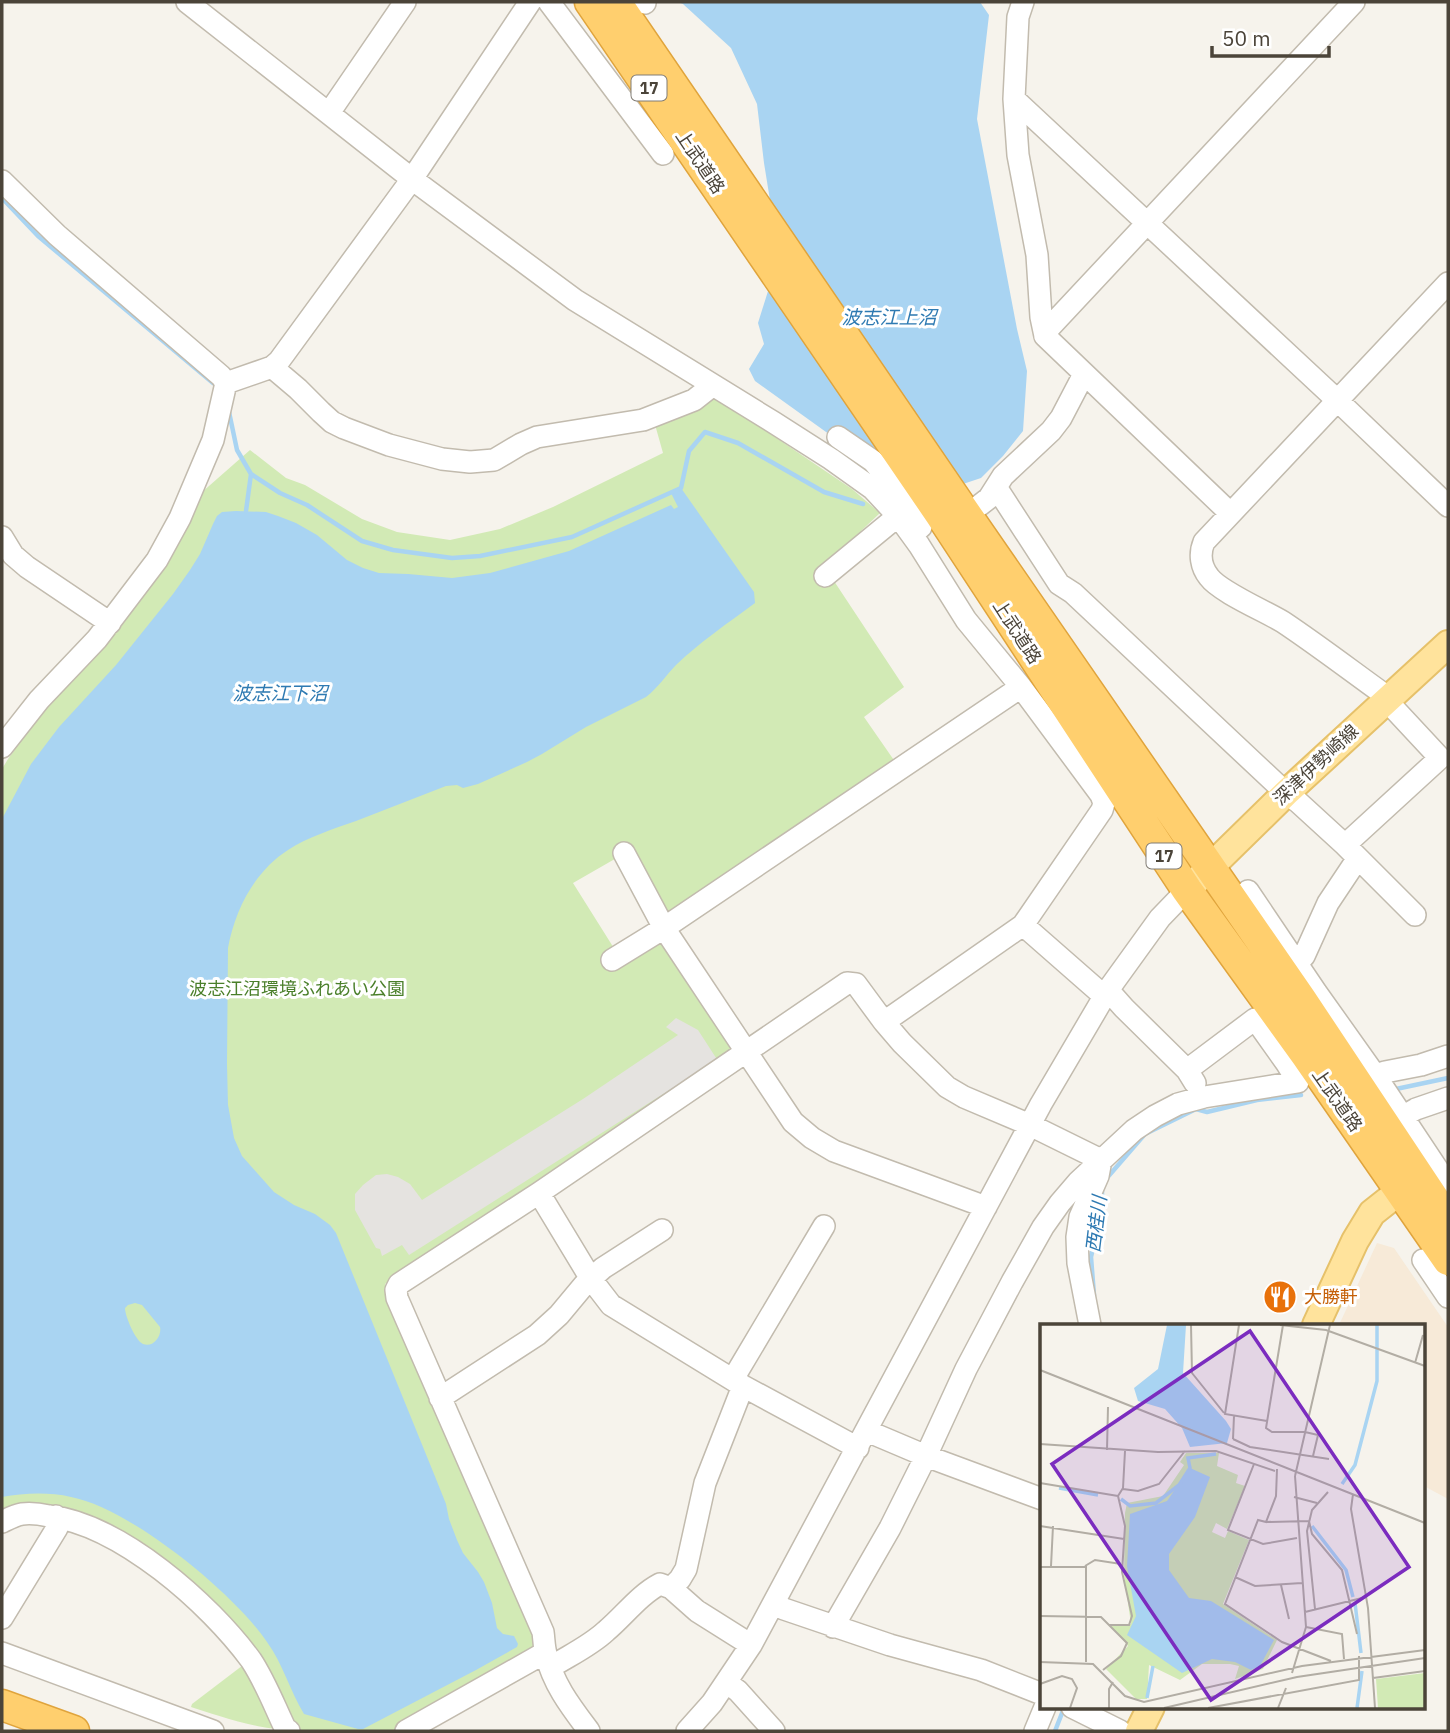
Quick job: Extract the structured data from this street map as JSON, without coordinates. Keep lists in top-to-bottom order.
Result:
{
  "streets": {
    "highway": ["17", "上武道路"],
    "main road": ["深津伊勢崎線"]
  },
  "crossings": [
    ["上武道路", "深津伊勢崎線"]
  ],
  "water": ["波志江上沼", "波志江下沼", "西桂川"],
  "parks": ["波志江沼環境ふれあい公園"],
  "places": {
    "restaurant": ["大勝軒"]
  },
  "scale_bar": "50 m"
}
